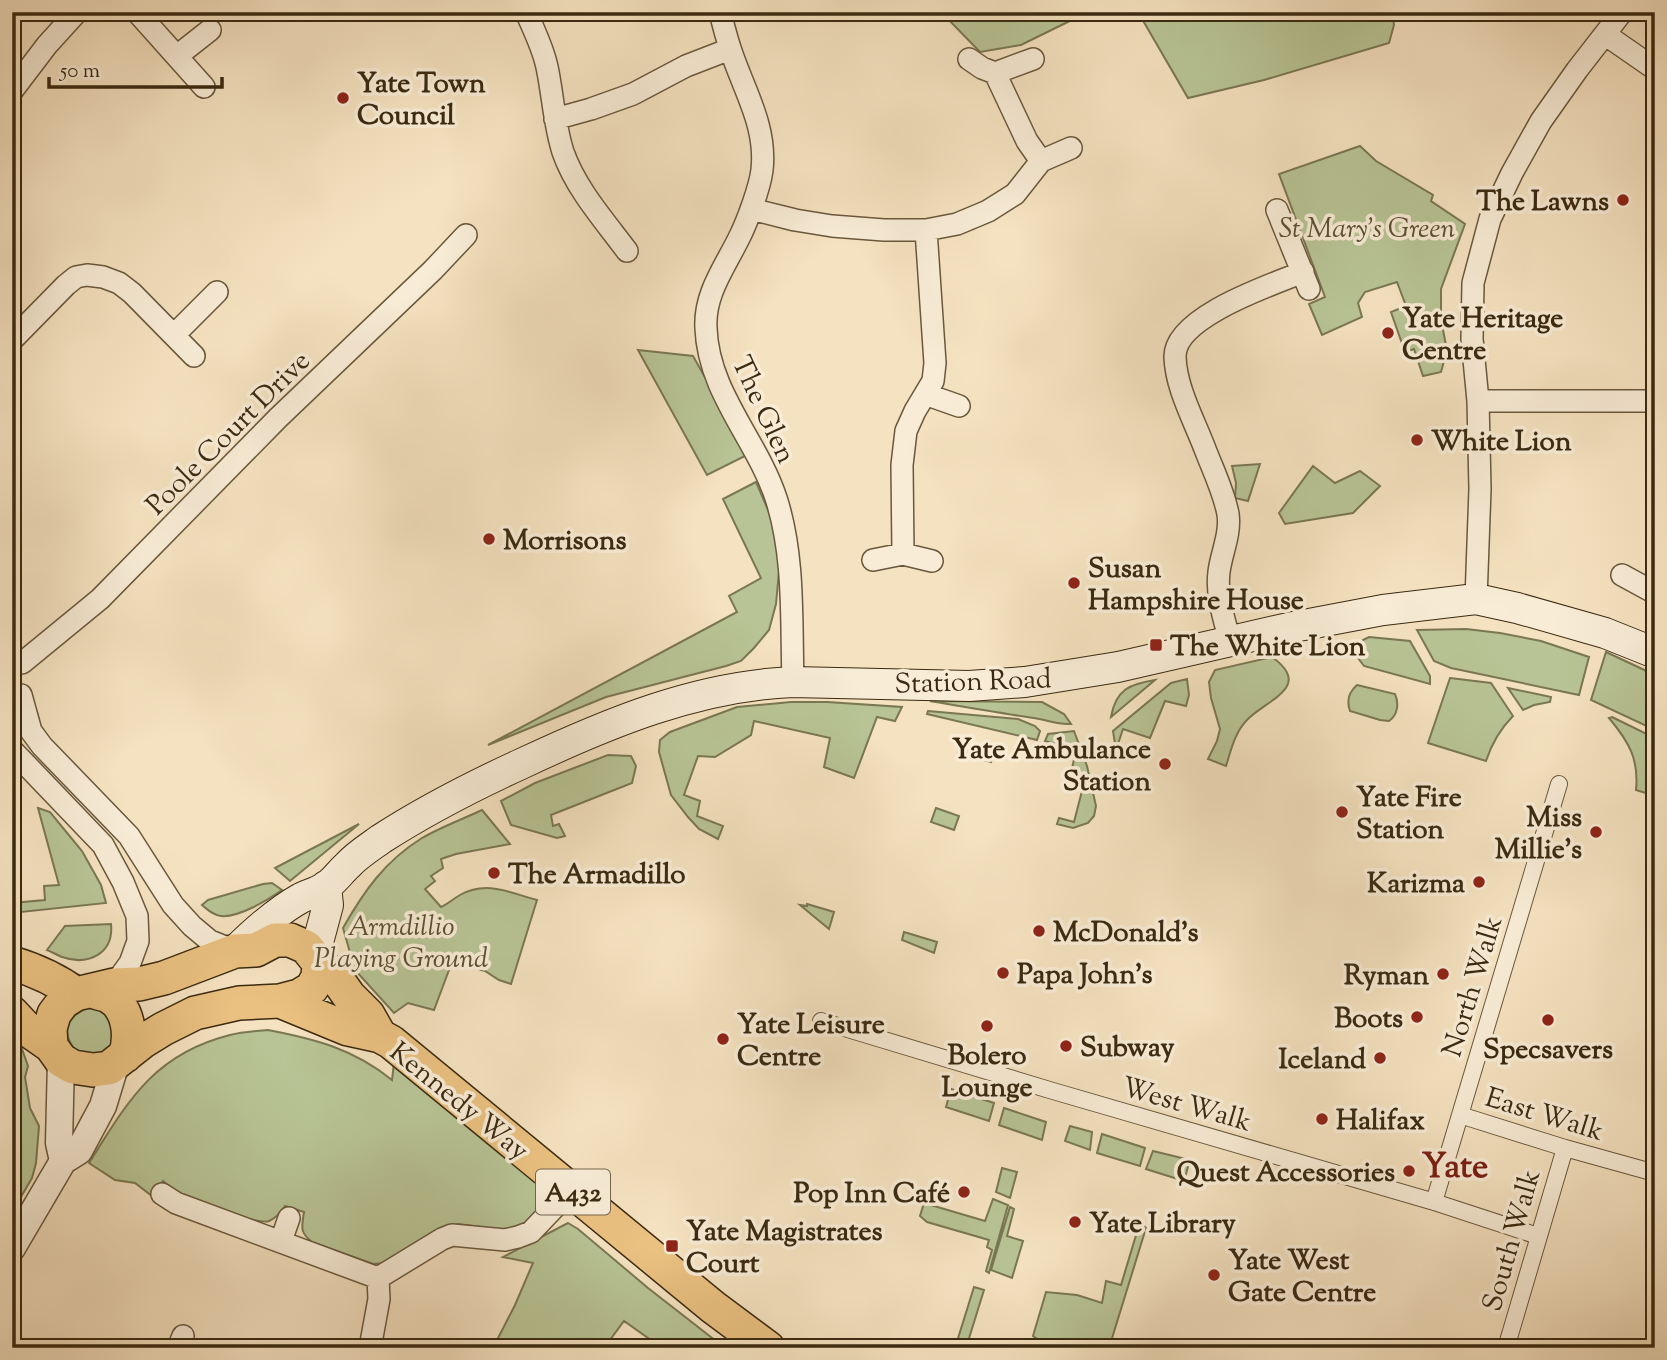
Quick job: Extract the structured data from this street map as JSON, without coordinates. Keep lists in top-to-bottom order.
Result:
{
  "streets": {
    "main road": ["Station Road", "Kennedy Way", "A432"],
    "street": [
      "The Glen",
      "Poole Court Drive",
      "North Walk",
      "West Walk",
      "East Walk",
      "South Walk"
    ]
  },
  "crossings": [
    ["The Glen", "Station Road"],
    ["Station Road", "A432"],
    ["North Walk", "West Walk"],
    ["North Walk", "East Walk"],
    ["Kennedy Way", "A432"],
    ["West Walk", "South Walk"],
    ["East Walk", "South Walk"]
  ],
  "districts": ["Yate"],
  "parks": ["St Mary's Green", "Armdillio Playing Ground"],
  "places": {
    "other": [
      "Yate Town Council",
      "The Lawns",
      "Yate Heritage Centre",
      "White Lion",
      "Morrisons",
      "Susan Hampshire House",
      "Yate Ambulance Station",
      "Yate Fire Station",
      "Miss Millie's",
      "The Armadillo",
      "Karizma",
      "McDonald's",
      "Papa John's",
      "Ryman",
      "Boots",
      "Specsavers",
      "Bolero Lounge",
      "Yate Leisure Centre",
      "Subway",
      "Iceland",
      "Halifax",
      "Quest Accessories",
      "Pop Inn Café",
      "Yate Library",
      "Yate West Gate Centre"
    ],
    "transit": ["The White Lion", "Yate Magistrates Court"]
  },
  "scale_bar": "50 m"
}
